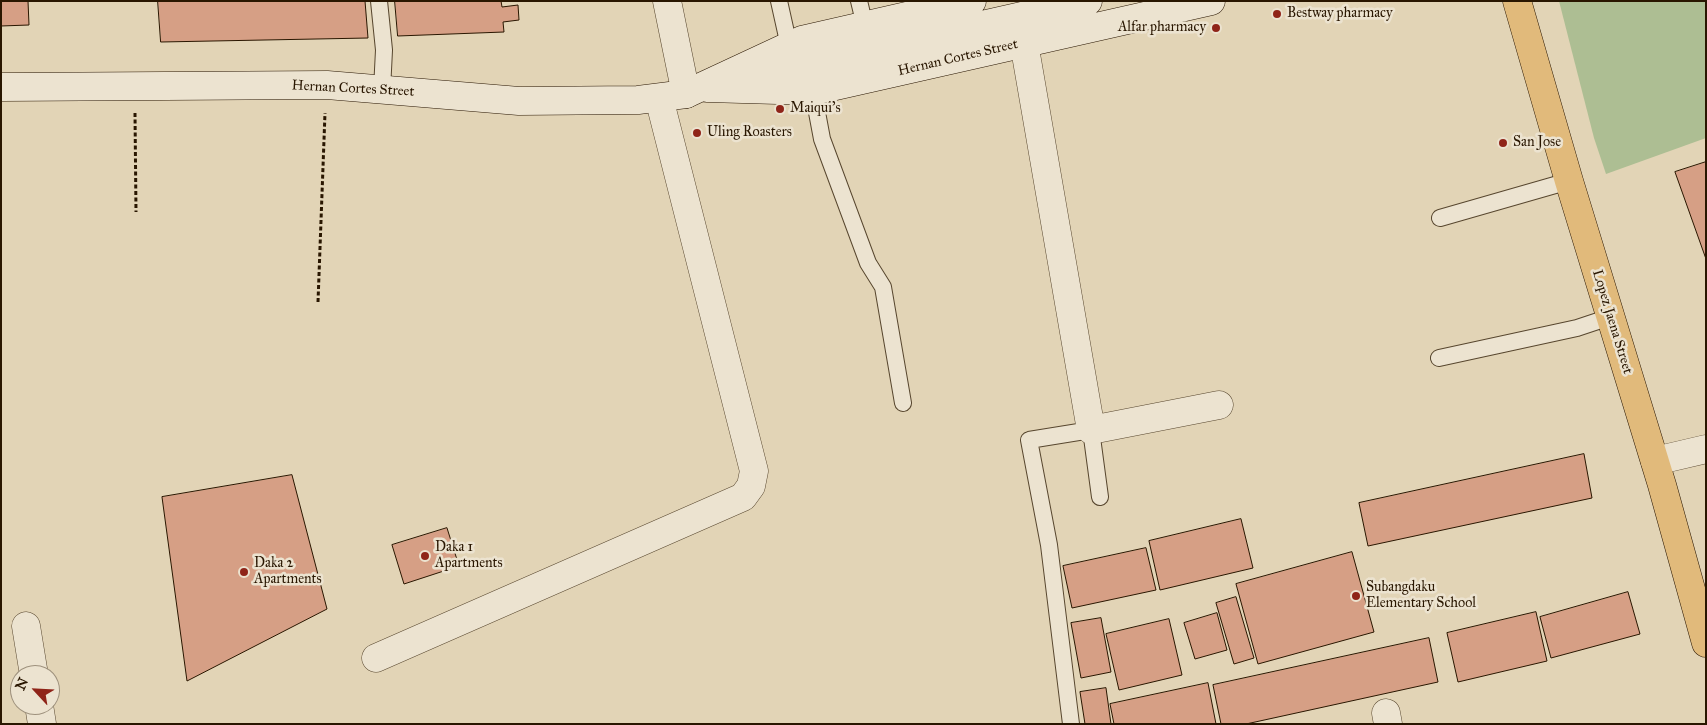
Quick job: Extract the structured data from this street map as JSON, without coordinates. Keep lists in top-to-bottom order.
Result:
{
  "streets": {
    "main road": ["Hernan Cortes Street", "Lopez Jaena Street"]
  },
  "places": [
    "Bestway pharmacy",
    "Alfar pharmacy",
    "Maiqui's",
    "Uling Roasters",
    "San Jose",
    "Daka 1 Apartments",
    "Daka 2 Apartments",
    "Subangdaku Elementary School"
  ],
  "north": "top left"
}
